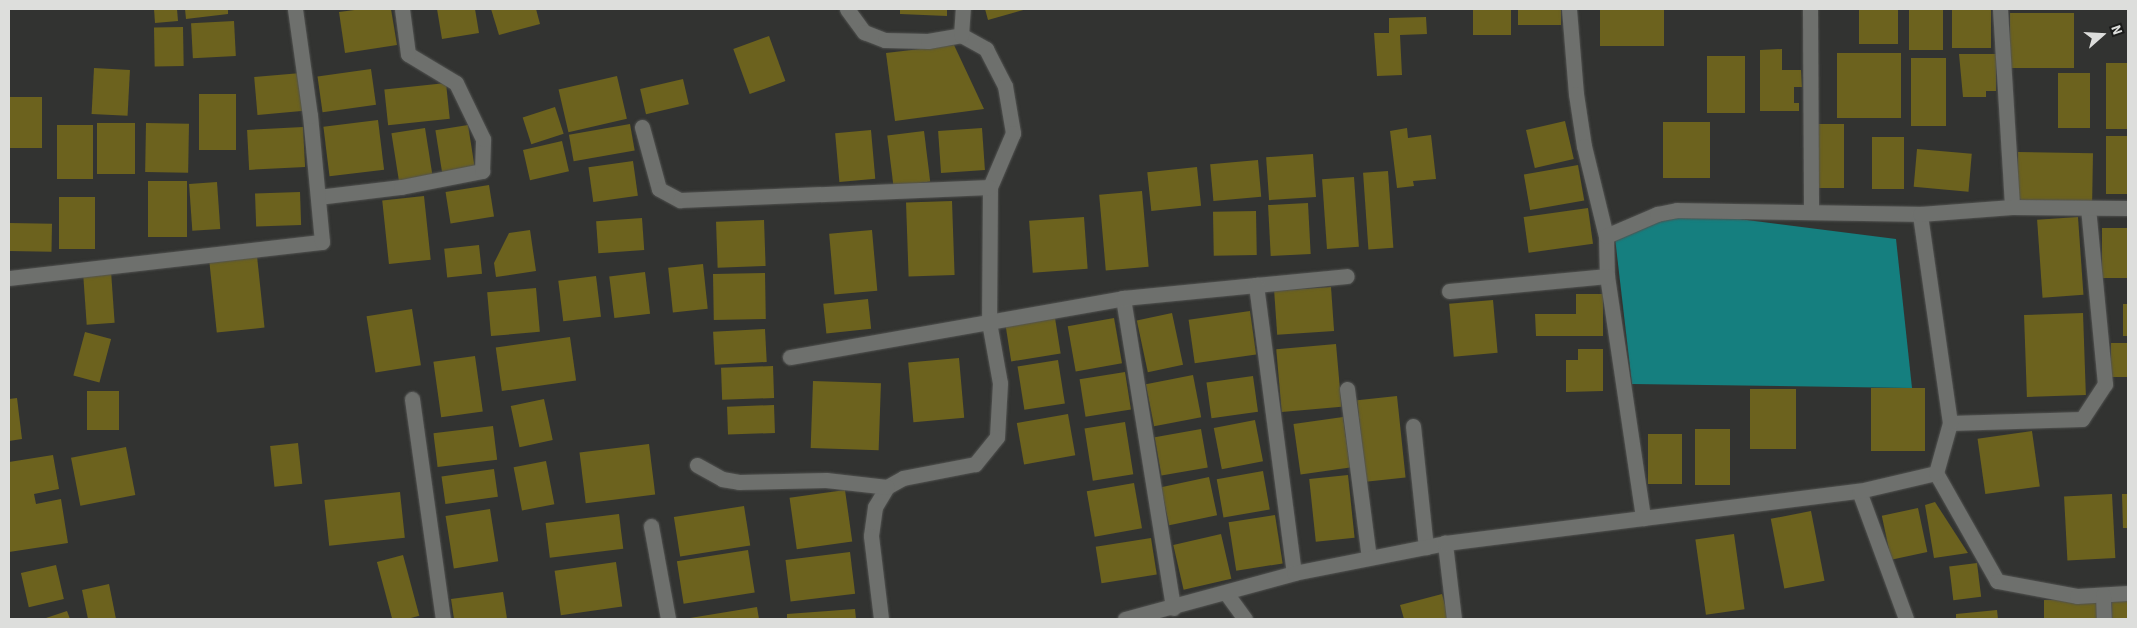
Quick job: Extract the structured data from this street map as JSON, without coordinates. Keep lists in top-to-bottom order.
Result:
{
  "north": "right"
}
